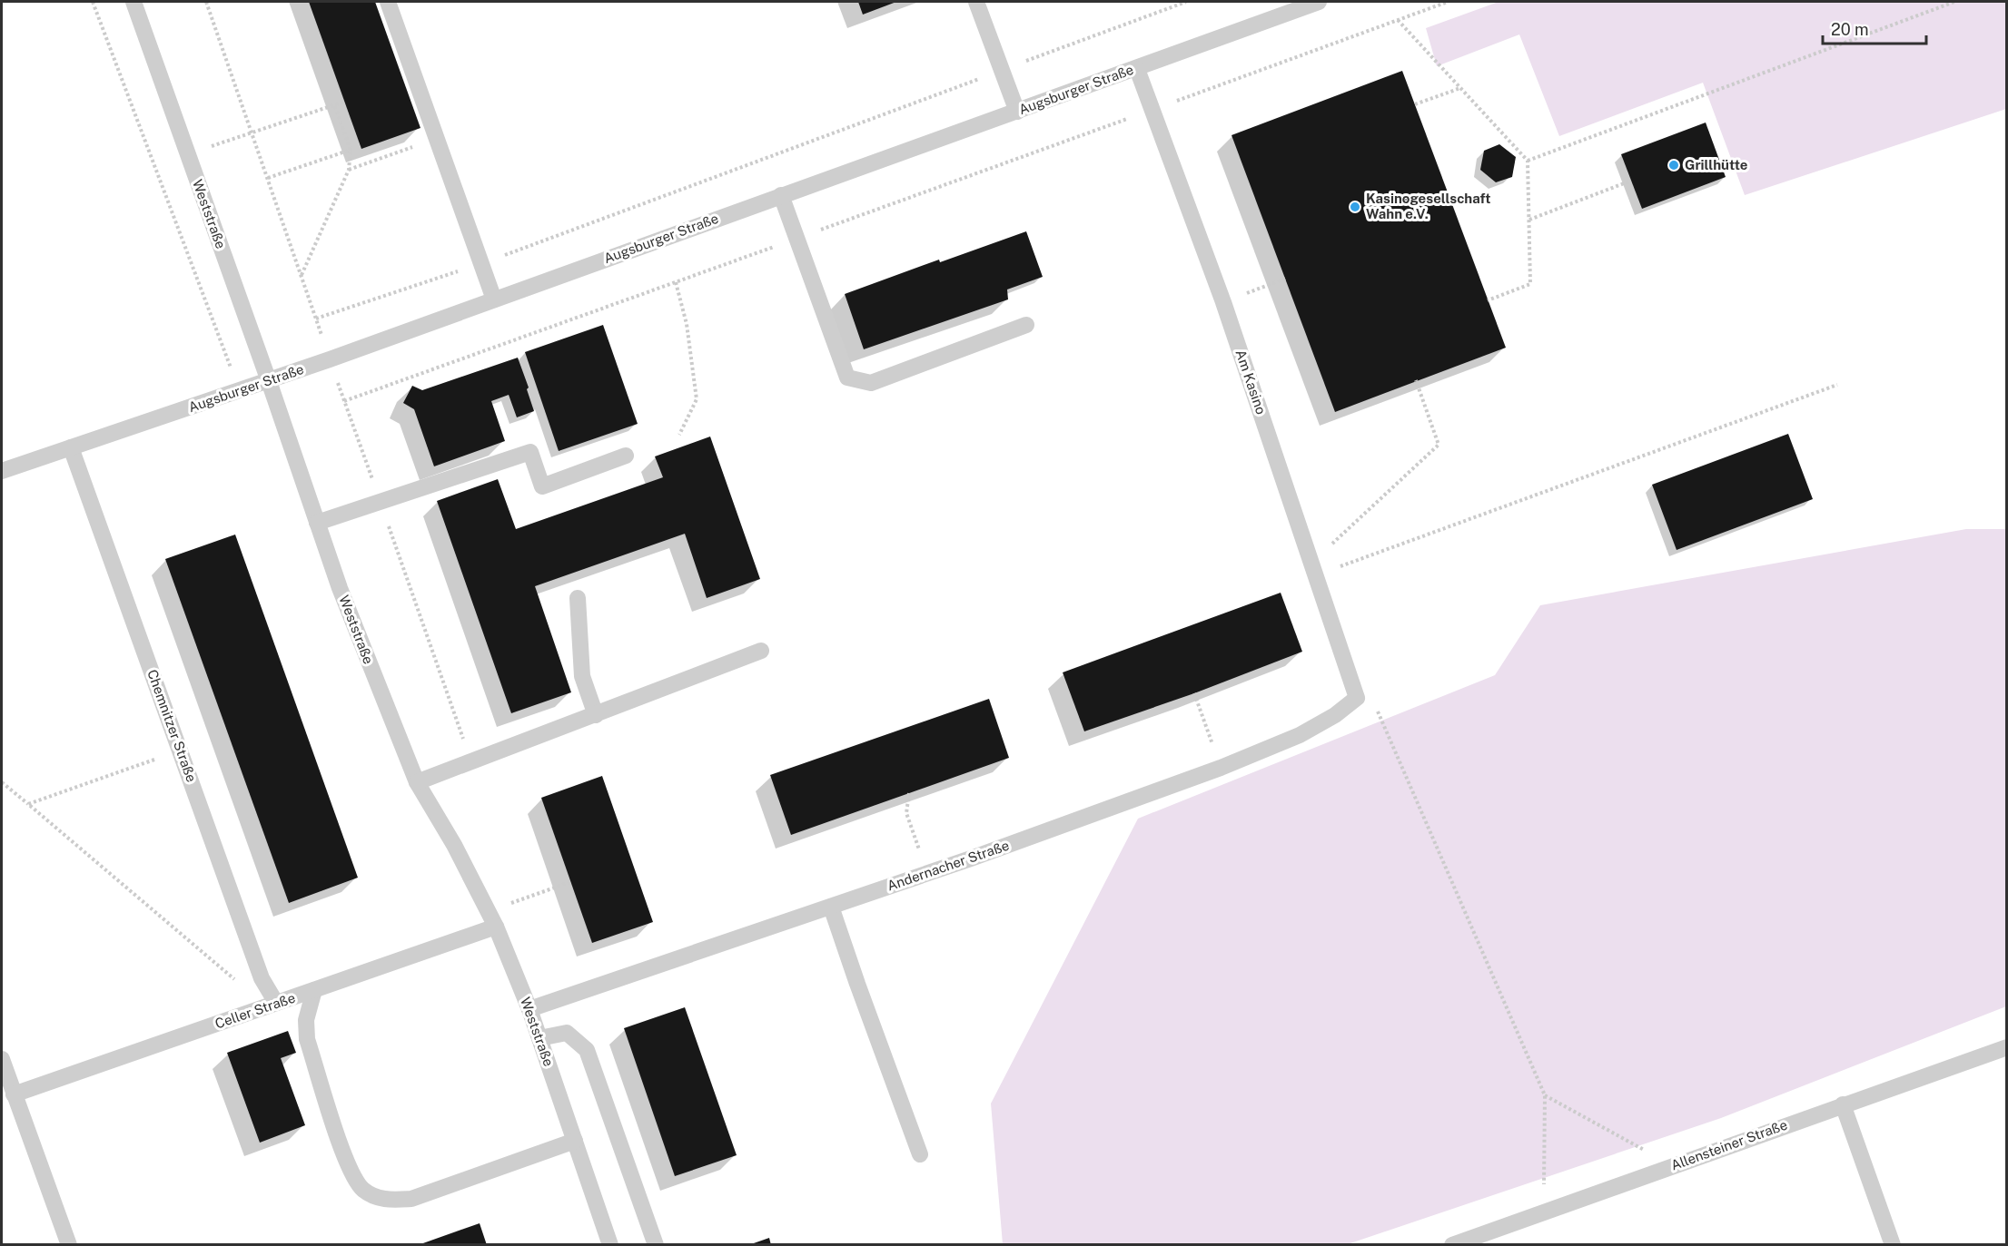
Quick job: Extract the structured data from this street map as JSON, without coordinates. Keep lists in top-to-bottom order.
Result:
{
  "streets": {
    "lane": [
      "Augsburger Straße",
      "Weststraße",
      "Am Kasino",
      "Chemnitzer Straße",
      "Andernacher Straße",
      "Celler Straße",
      "Allensteiner Straße"
    ]
  },
  "crossings": [
    ["Augsburger Straße", "Weststraße"],
    ["Augsburger Straße", "Am Kasino"],
    ["Augsburger Straße", "Chemnitzer Straße"],
    ["Weststraße", "Andernacher Straße"],
    ["Weststraße", "Celler Straße"],
    ["Am Kasino", "Andernacher Straße"],
    ["Chemnitzer Straße", "Celler Straße"]
  ],
  "places": ["Grillhütte", "Kasinogesellschaft Wahn e.V."],
  "scale_bar": "20 m"
}
